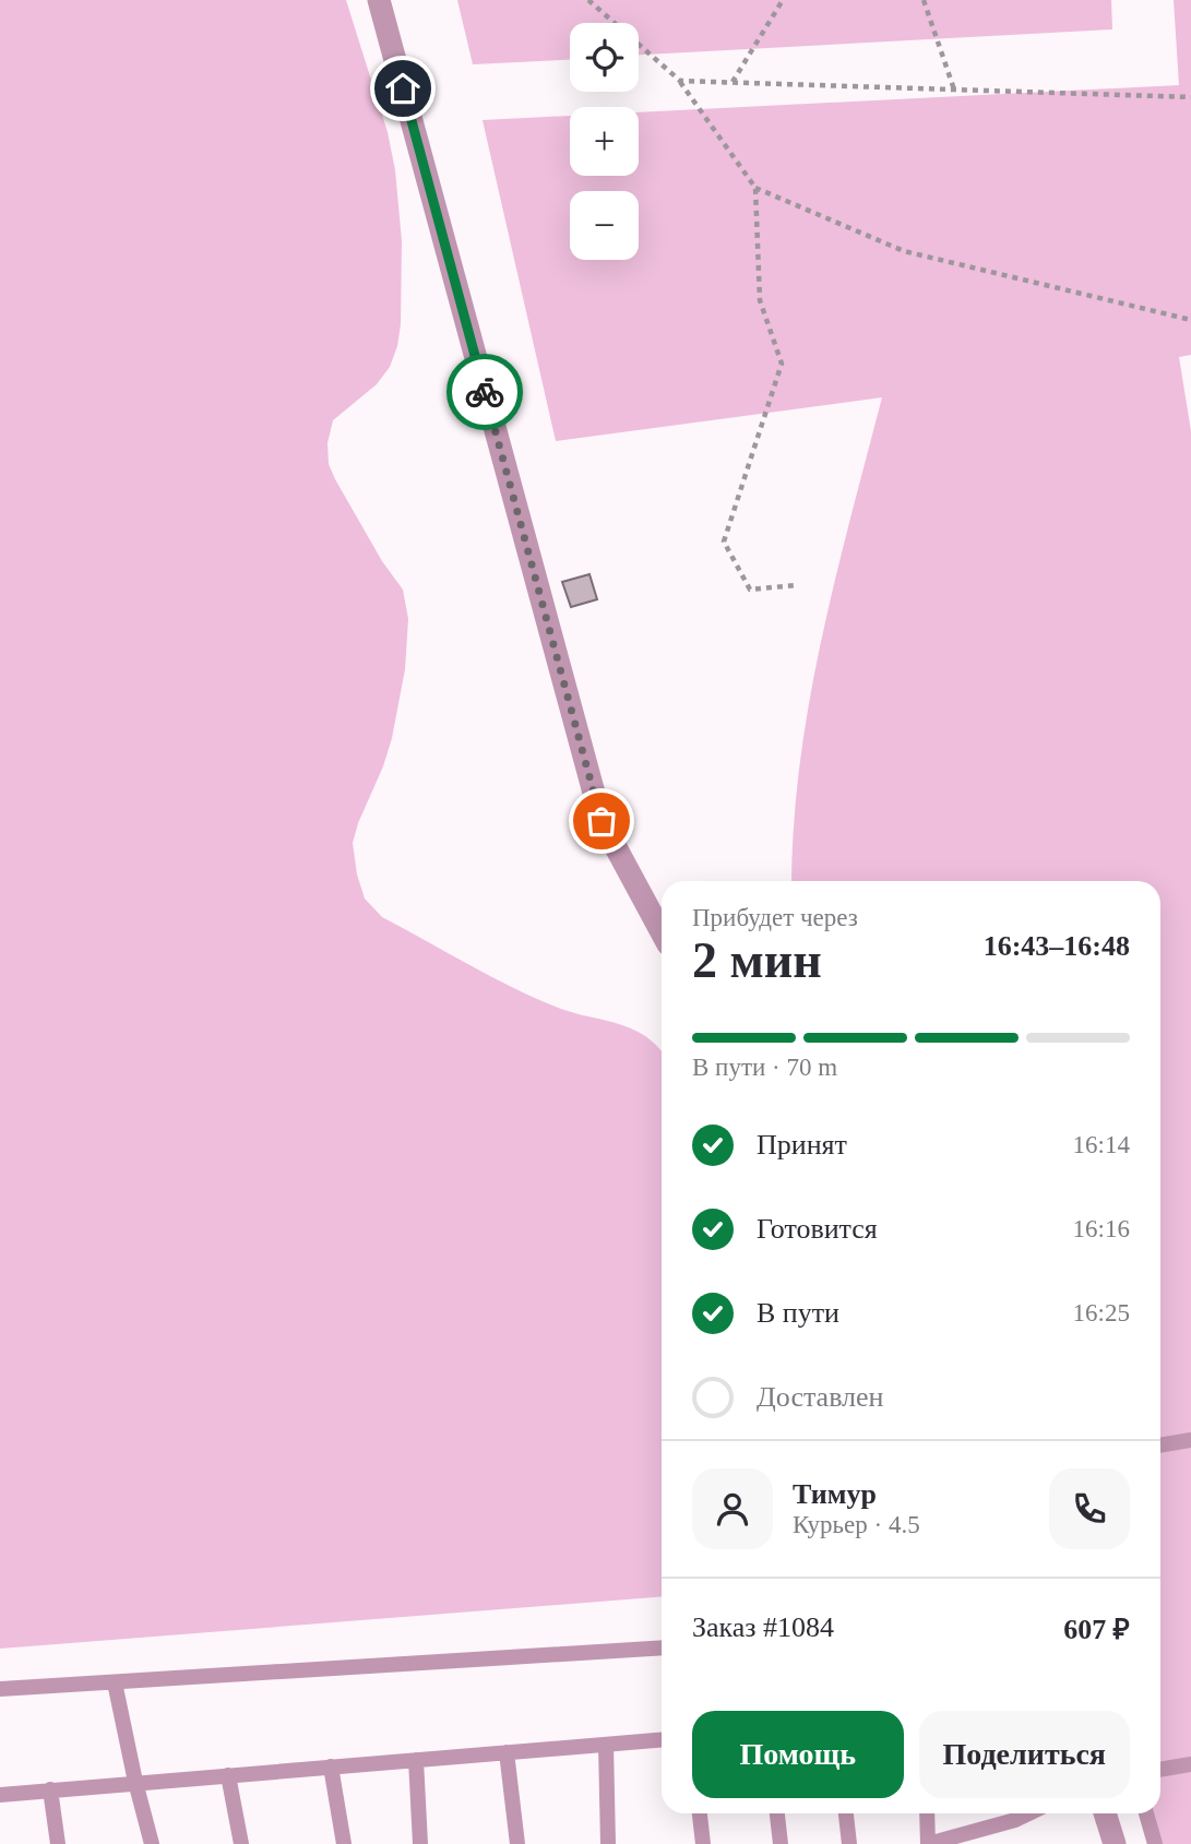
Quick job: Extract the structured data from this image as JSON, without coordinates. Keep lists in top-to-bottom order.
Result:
{
  "page": {
    "map_buttons": ["+", "−"],
    "heading": ["2 мин", "Прибудет через", "16:43–16:48"],
    "panel": [
      "Тимур",
      "Курьер · 4.5",
      "Заказ #1084",
      "607 ₽"
    ],
    "bar": "В пути · 70 m",
    "list": [
      ["Принят", "16:14"],
      ["Готовится", "16:16"],
      ["В пути", "16:25"],
      "Доставлен"
    ],
    "buttons": ["Помощь", "Поделиться"]
  }
}
